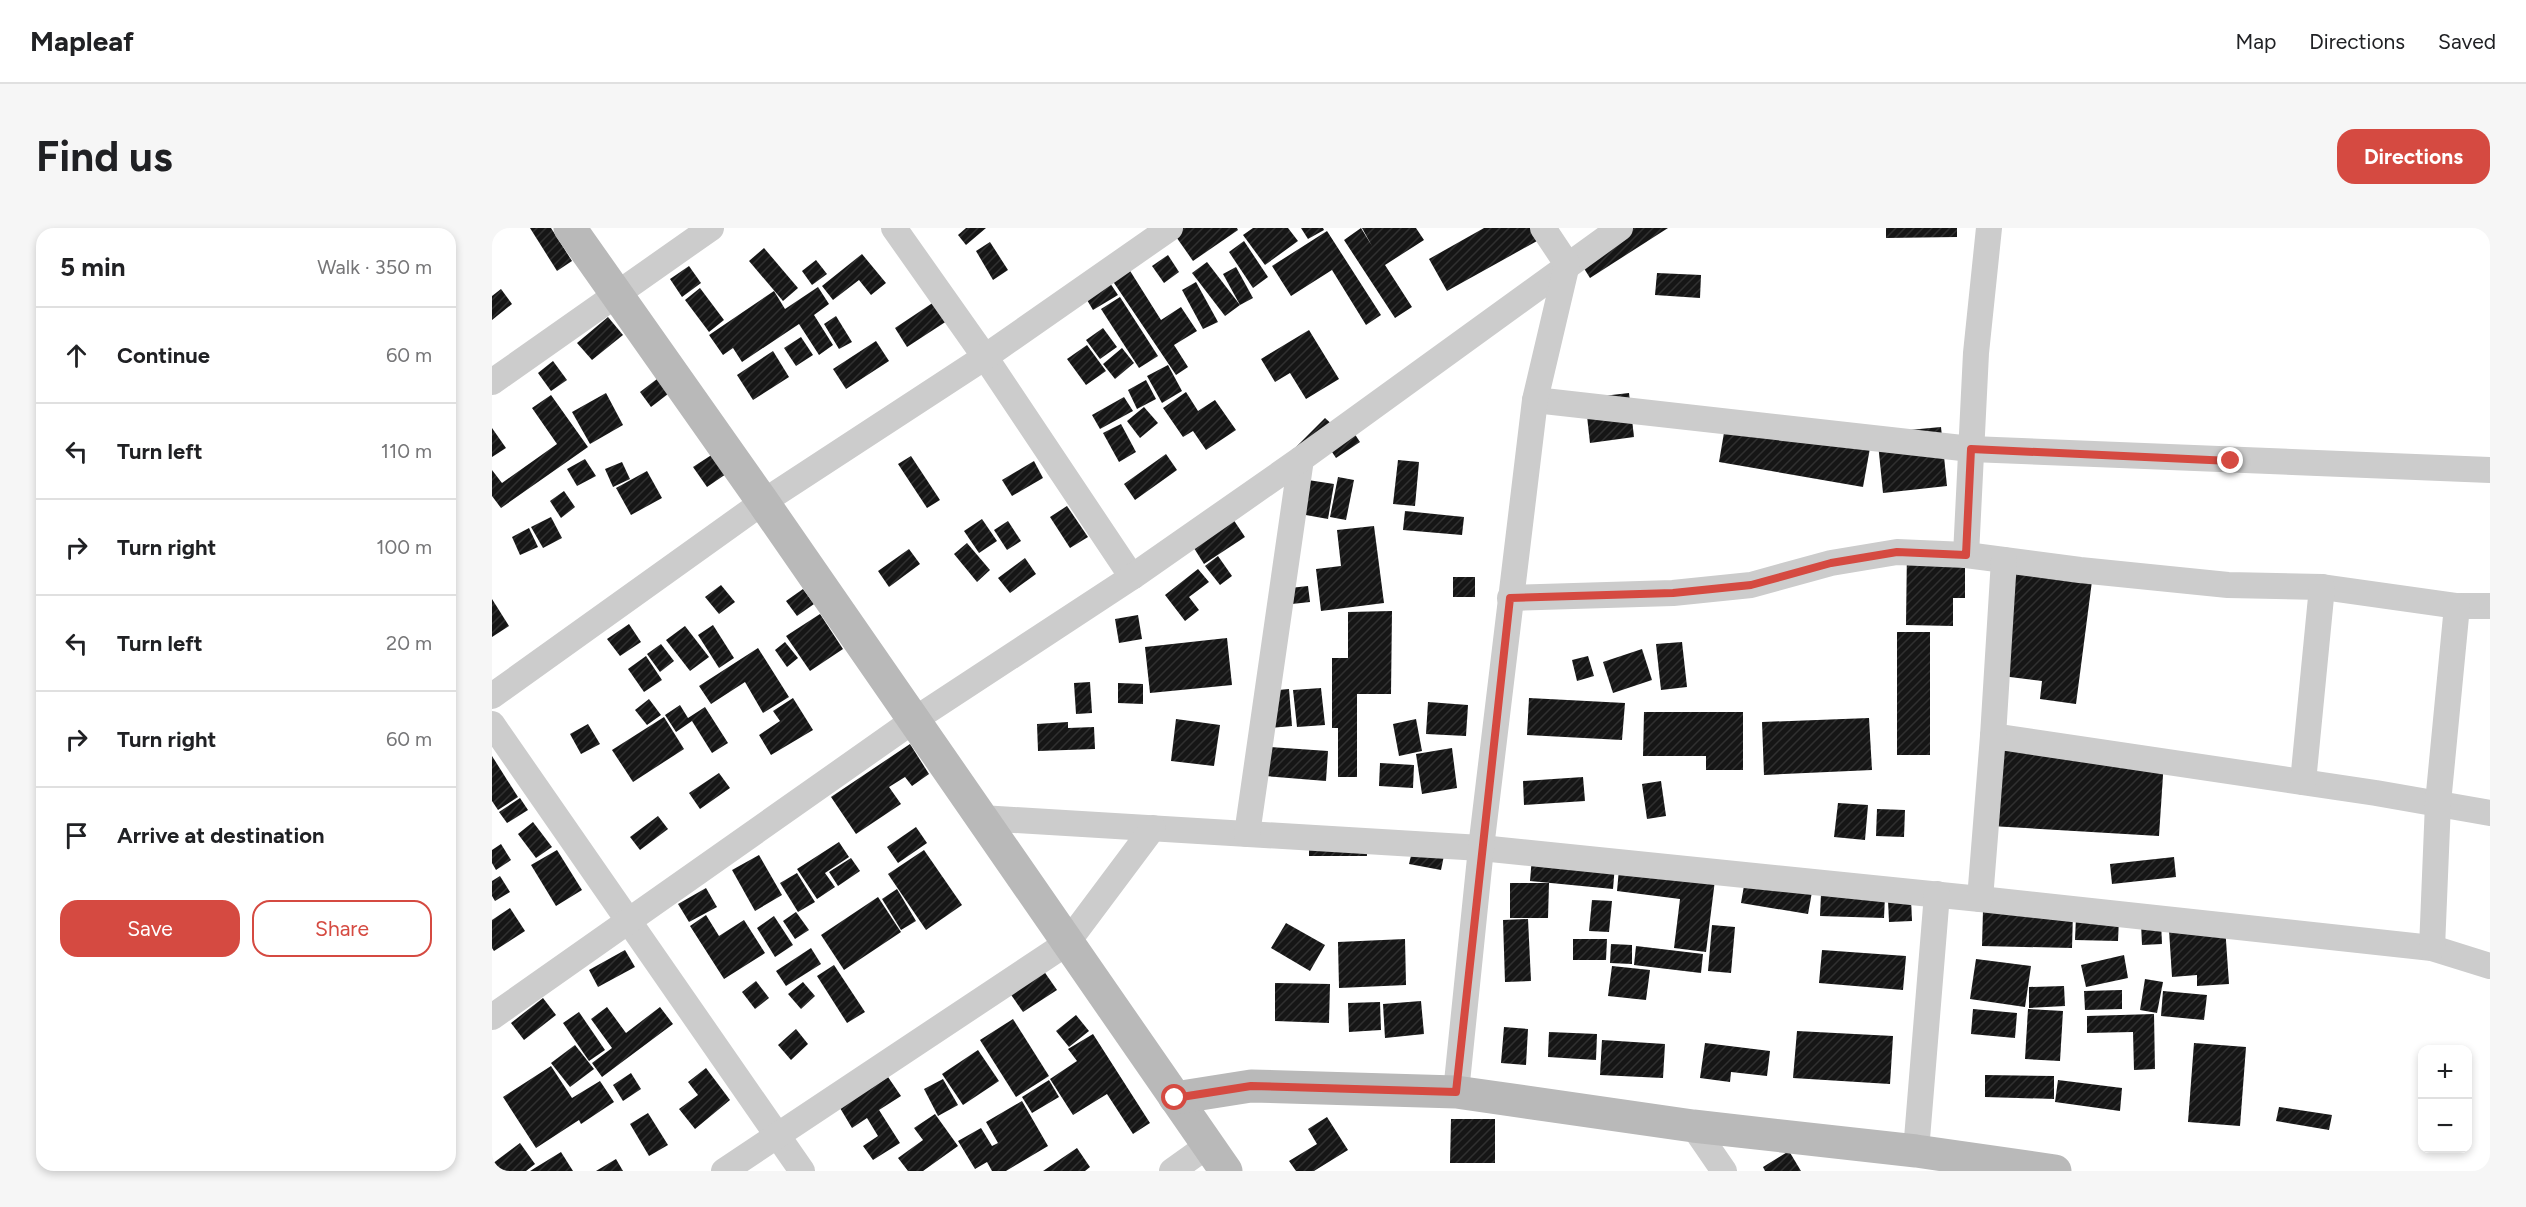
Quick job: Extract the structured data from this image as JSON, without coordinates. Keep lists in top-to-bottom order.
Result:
{
  "page": {
    "header": "Mapleaf",
    "nav": ["Map", "Directions", "Saved"],
    "buttons": [
      "Directions",
      ["Save", "Share"]
    ],
    "title": "Find us",
    "heading": ["5 min", "Walk · 350 m"],
    "list": [
      ["Continue", "60 m"],
      ["Turn left", "110 m"],
      ["Turn right", "100 m"],
      ["Turn left", "20 m"],
      ["Turn right", "60 m"],
      "Arrive at destination"
    ],
    "map_buttons": ["+", "−"]
  }
}
